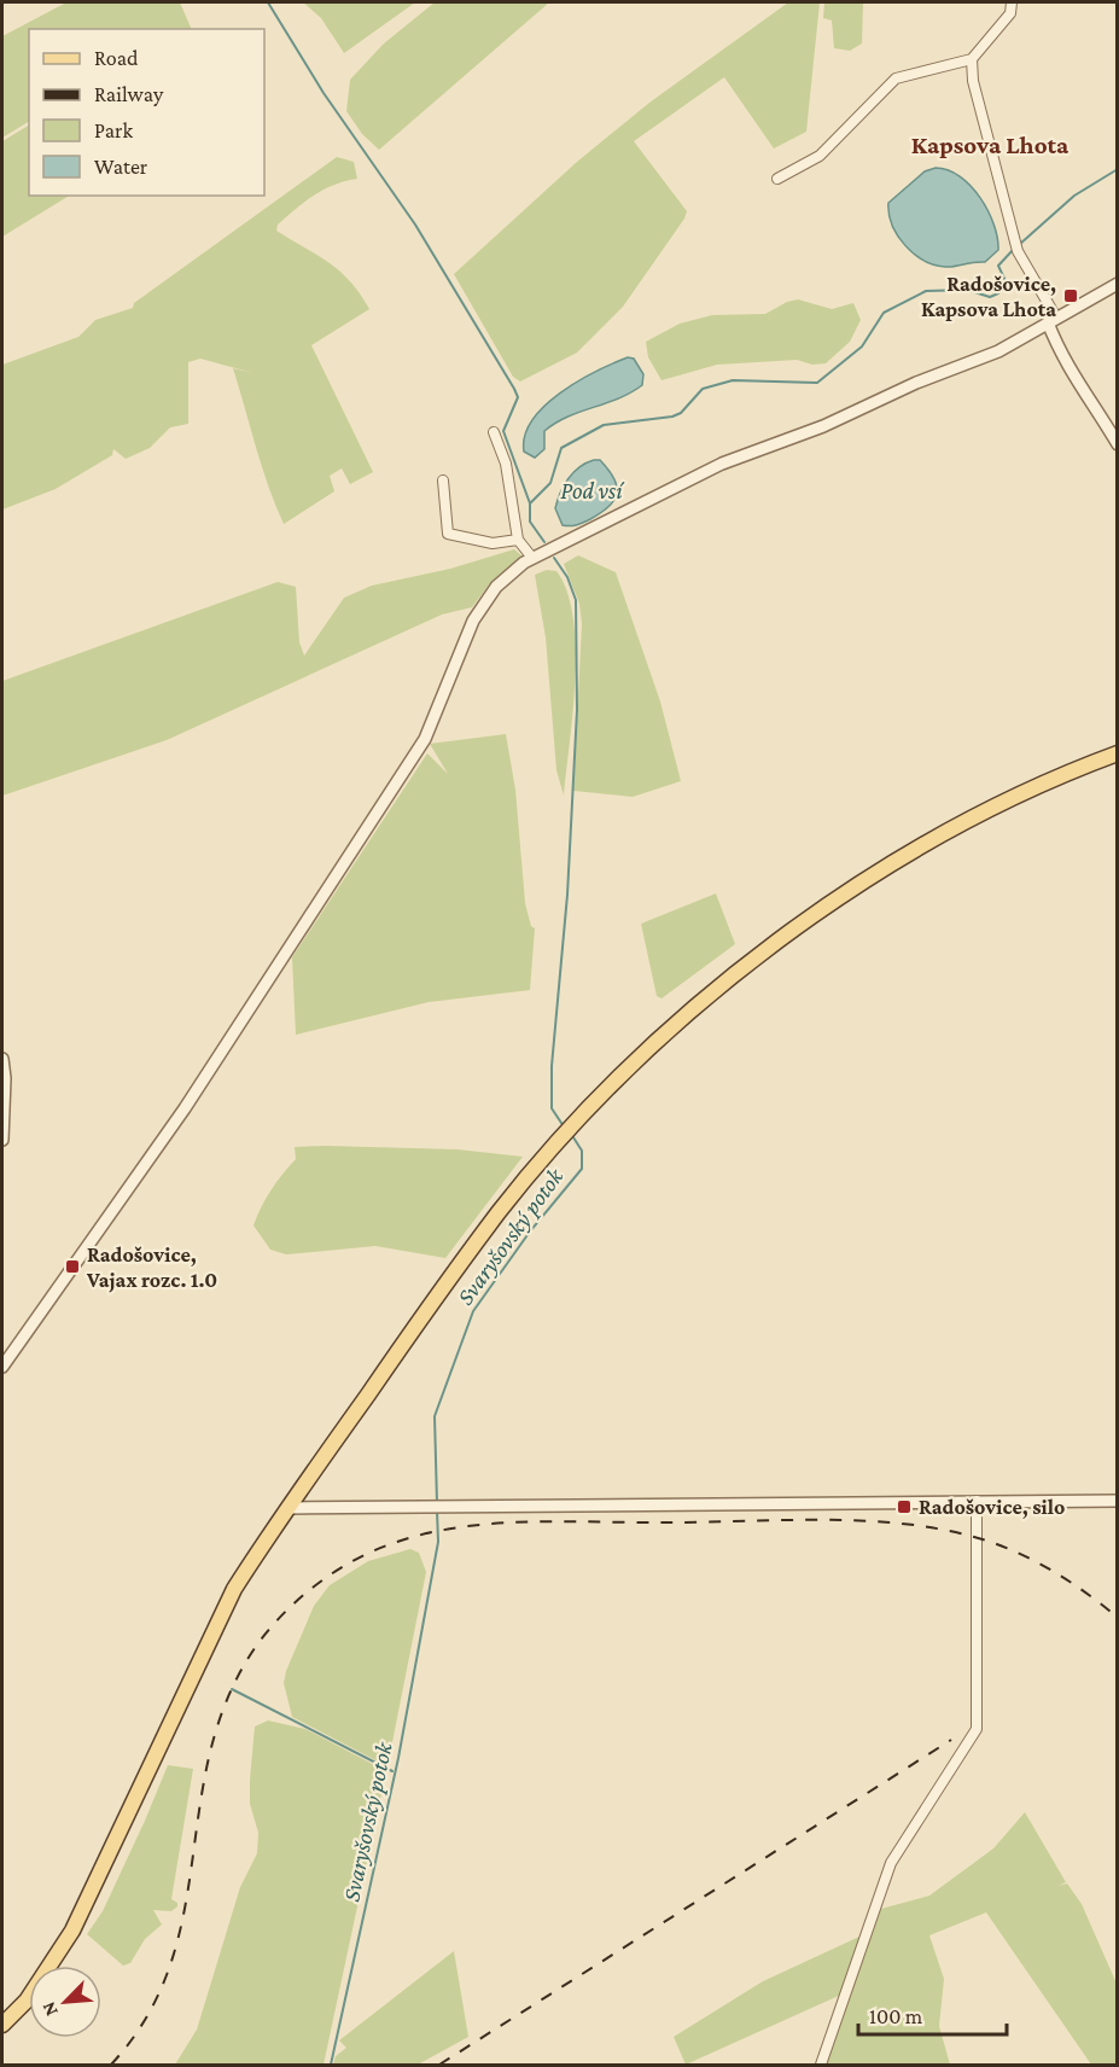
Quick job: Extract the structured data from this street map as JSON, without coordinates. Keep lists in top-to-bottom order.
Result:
{
  "districts": ["Kapsova Lhota"],
  "water": ["Pod vsí", "Svaryšovský potok"],
  "places": {
    "transit": ["Radošovice, Kapsova Lhota", "Radošovice, Vajax rozc. 1.0", "Radošovice, silo"]
  },
  "legend": [
    "Road",
    "Railway",
    "Park",
    "Water"
  ],
  "scale_bar": "100 m",
  "north": "bottom left"
}
